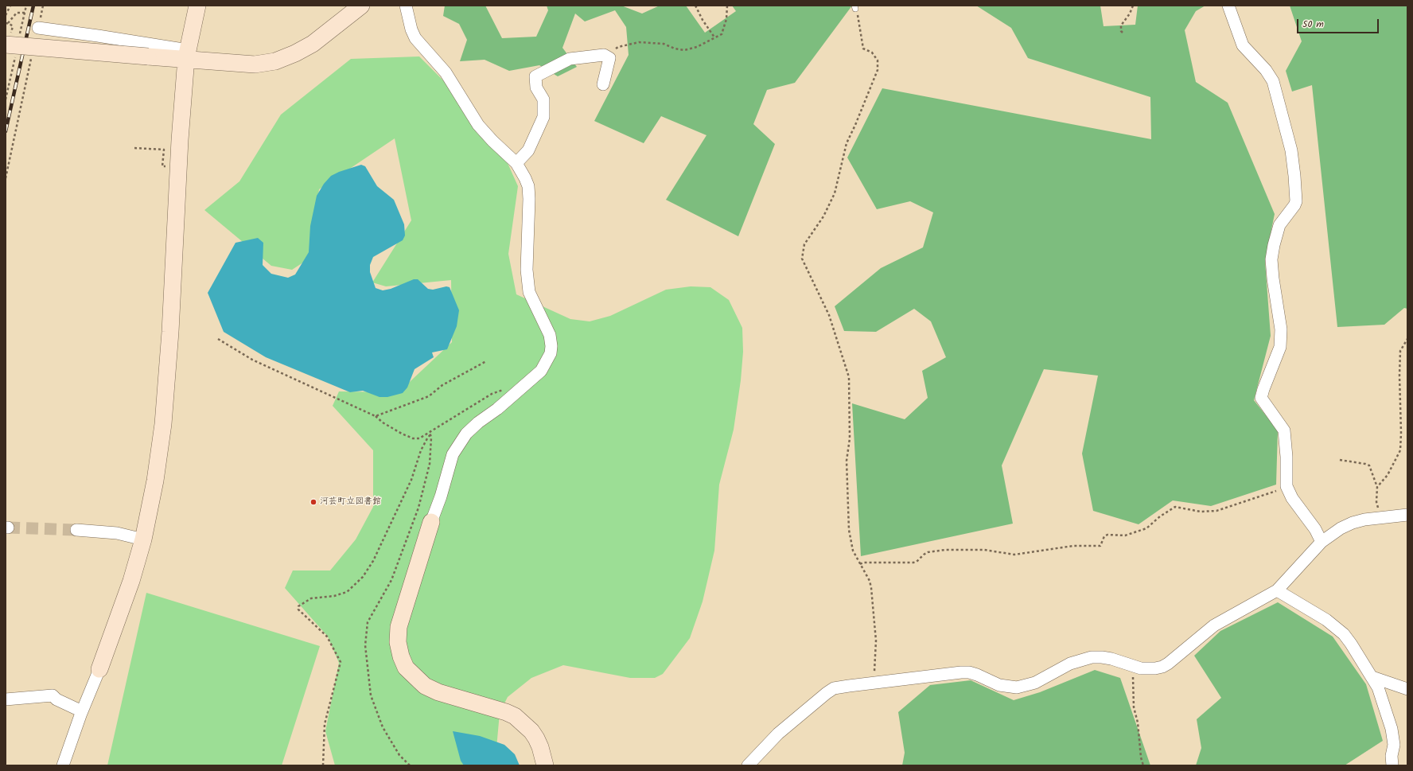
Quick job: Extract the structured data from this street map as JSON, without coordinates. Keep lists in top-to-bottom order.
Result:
{
  "places": ["河芸町立図書館"],
  "scale_bar": "50 m"
}
